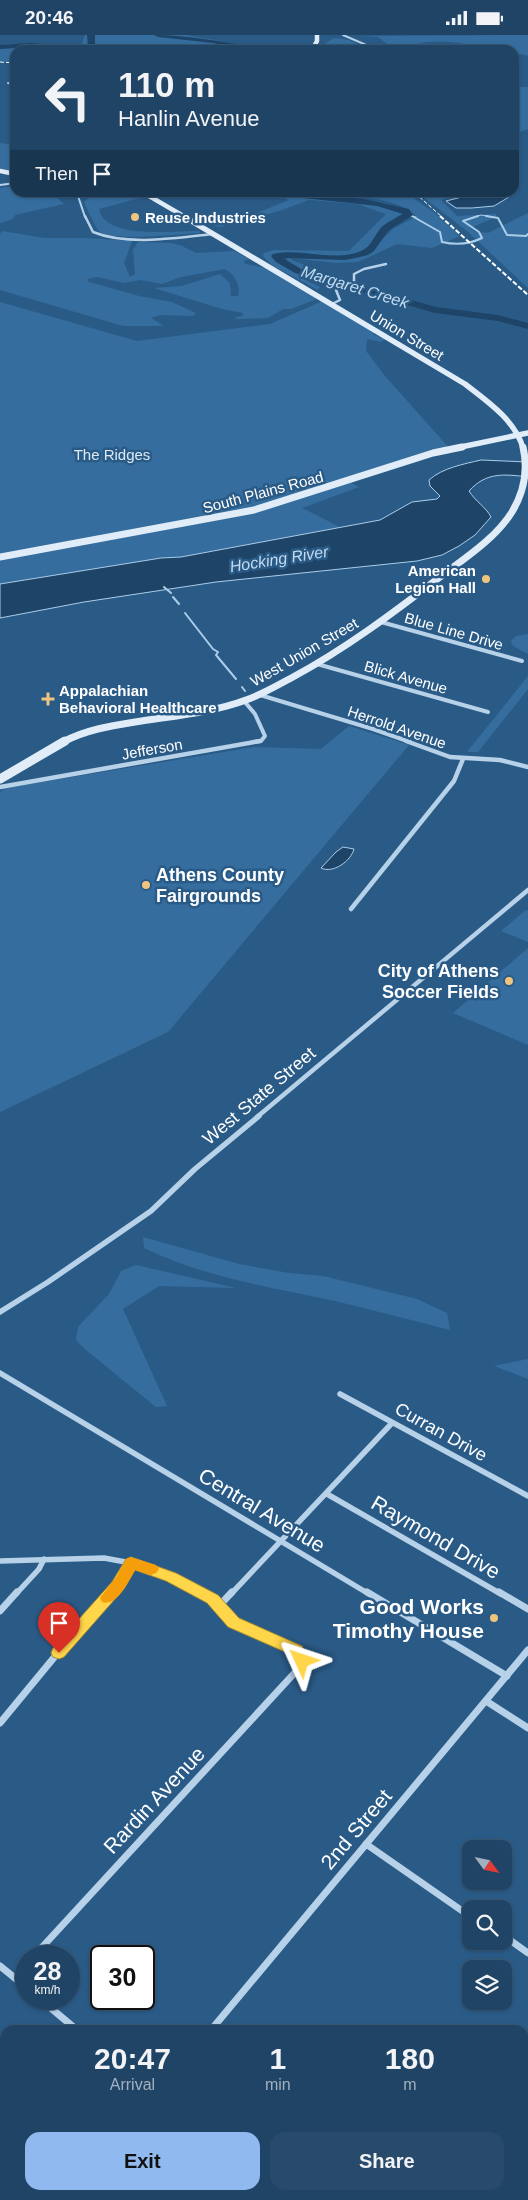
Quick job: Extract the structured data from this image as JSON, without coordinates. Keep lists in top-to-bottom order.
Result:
{
  "streets": {
    "main road": ["Union Street", "South Plains Road", "West Union Street"],
    "street": [
      "Blue Line Drive",
      "Blick Avenue",
      "Herrold Avenue",
      "Jefferson",
      "West State Street",
      "Curran Drive",
      "Central Avenue",
      "Raymond Drive",
      "Rardin Avenue",
      "2nd Street"
    ]
  },
  "crossings": [
    ["Union Street", "South Plains Road"],
    ["Union Street", "West Union Street"],
    ["South Plains Road", "West Union Street"],
    ["Blue Line Drive", "West Union Street"],
    ["West Union Street", "Blick Avenue"],
    ["West Union Street", "Herrold Avenue"],
    ["West Union Street", "Jefferson"],
    ["Central Avenue", "2nd Street"]
  ],
  "water": ["Margaret Creek", "Hocking River"],
  "parks": ["The Ridges"],
  "places": {
    "other": [
      "Reuse Industries",
      "American Legion Hall",
      "Athens County Fairgrounds",
      "City of Athens Soccer Fields",
      "Good Works Timothy House"
    ],
    "health": ["Appalachian Behavioral Healthcare"]
  },
  "north": "bottom right",
  "page": {
    "status": "20:46",
    "turn": ["110 m", "Hanlin Avenue"],
    "then": "Then",
    "speed": "28 km/h",
    "limit": "30",
    "eta": [
      "20:47",
      "Arrival",
      "1",
      "min",
      "180",
      "m"
    ],
    "buttons": ["Exit", "Share"]
  }
}
